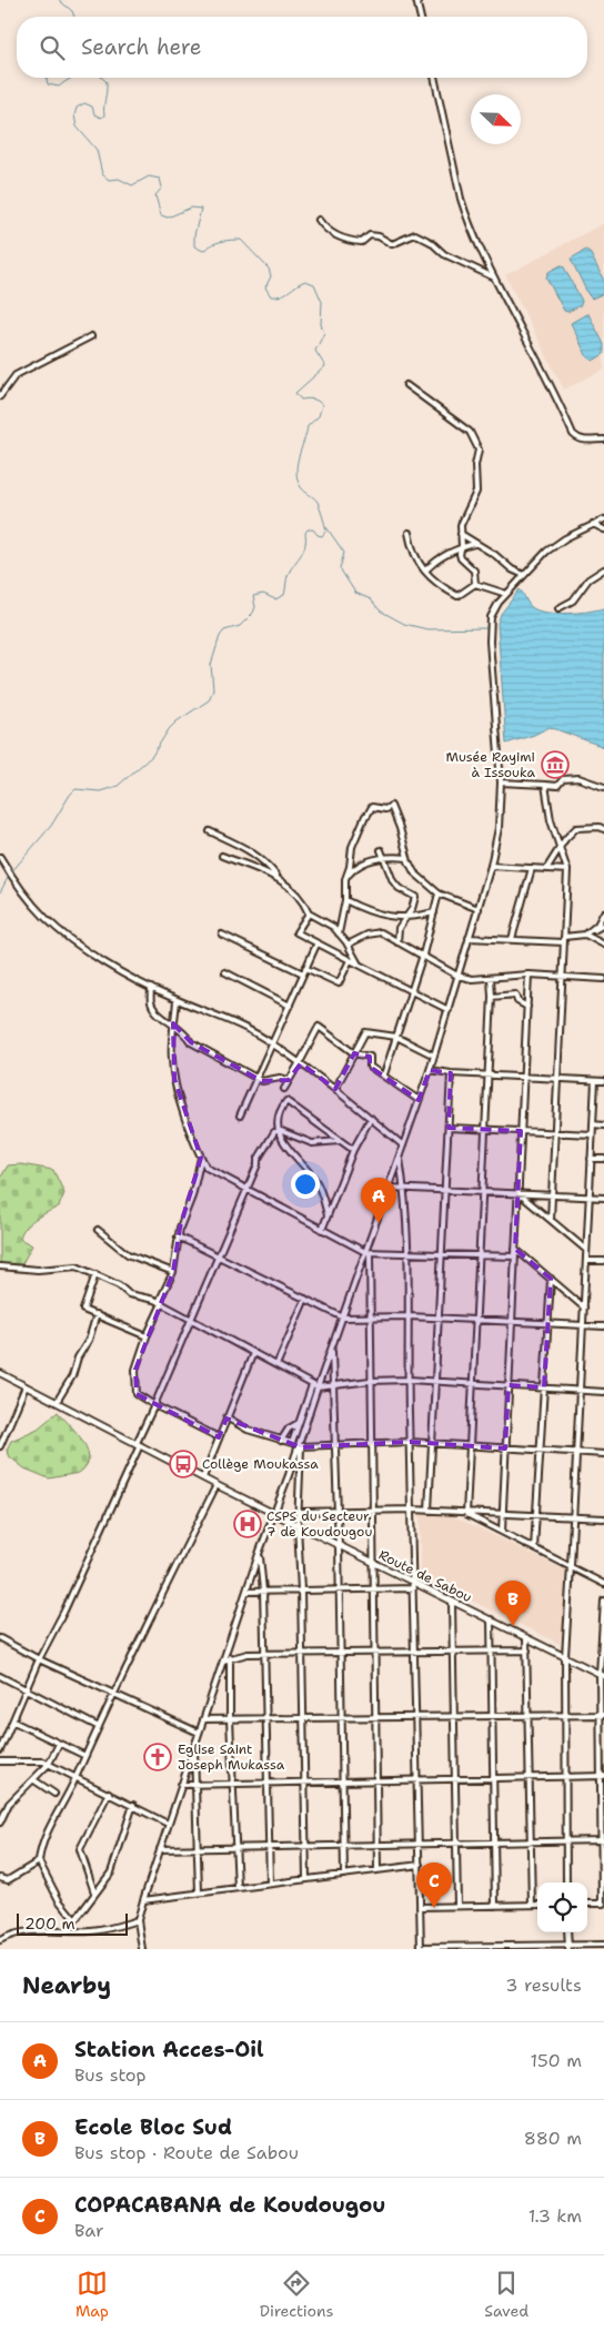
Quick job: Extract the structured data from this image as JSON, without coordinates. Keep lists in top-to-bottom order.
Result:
{
  "streets": {
    "main road": ["Route de Sabou"]
  },
  "places": {
    "museum": ["Musée Rayimi à Issouka"],
    "bus stop": ["Collège Moukassa"],
    "hospital": ["CSPS du Secteur 7 de Koudougou"],
    "church": ["Eglise Saint Joseph Mukassa"]
  },
  "scale_bar": "200 m",
  "north": "bottom right",
  "page": {
    "search": "Search here",
    "pins": ["A", "B", "C"],
    "scale": "200 m",
    "heading": ["Nearby", "3 results"],
    "list": [
      {
        "mark": "A",
        "name": "Station Acces-Oil",
        "note": "Bus stop",
        "value": "150 m"
      },
      {
        "mark": "B",
        "name": "Ecole Bloc Sud",
        "note": "Bus stop · Route de Sabou",
        "value": "880 m"
      },
      {
        "mark": "C",
        "name": "COPACABANA de Koudougou",
        "note": "Bar",
        "value": "1.3 km"
      }
    ],
    "nav": ["Map", "Directions", "Saved"]
  }
}
